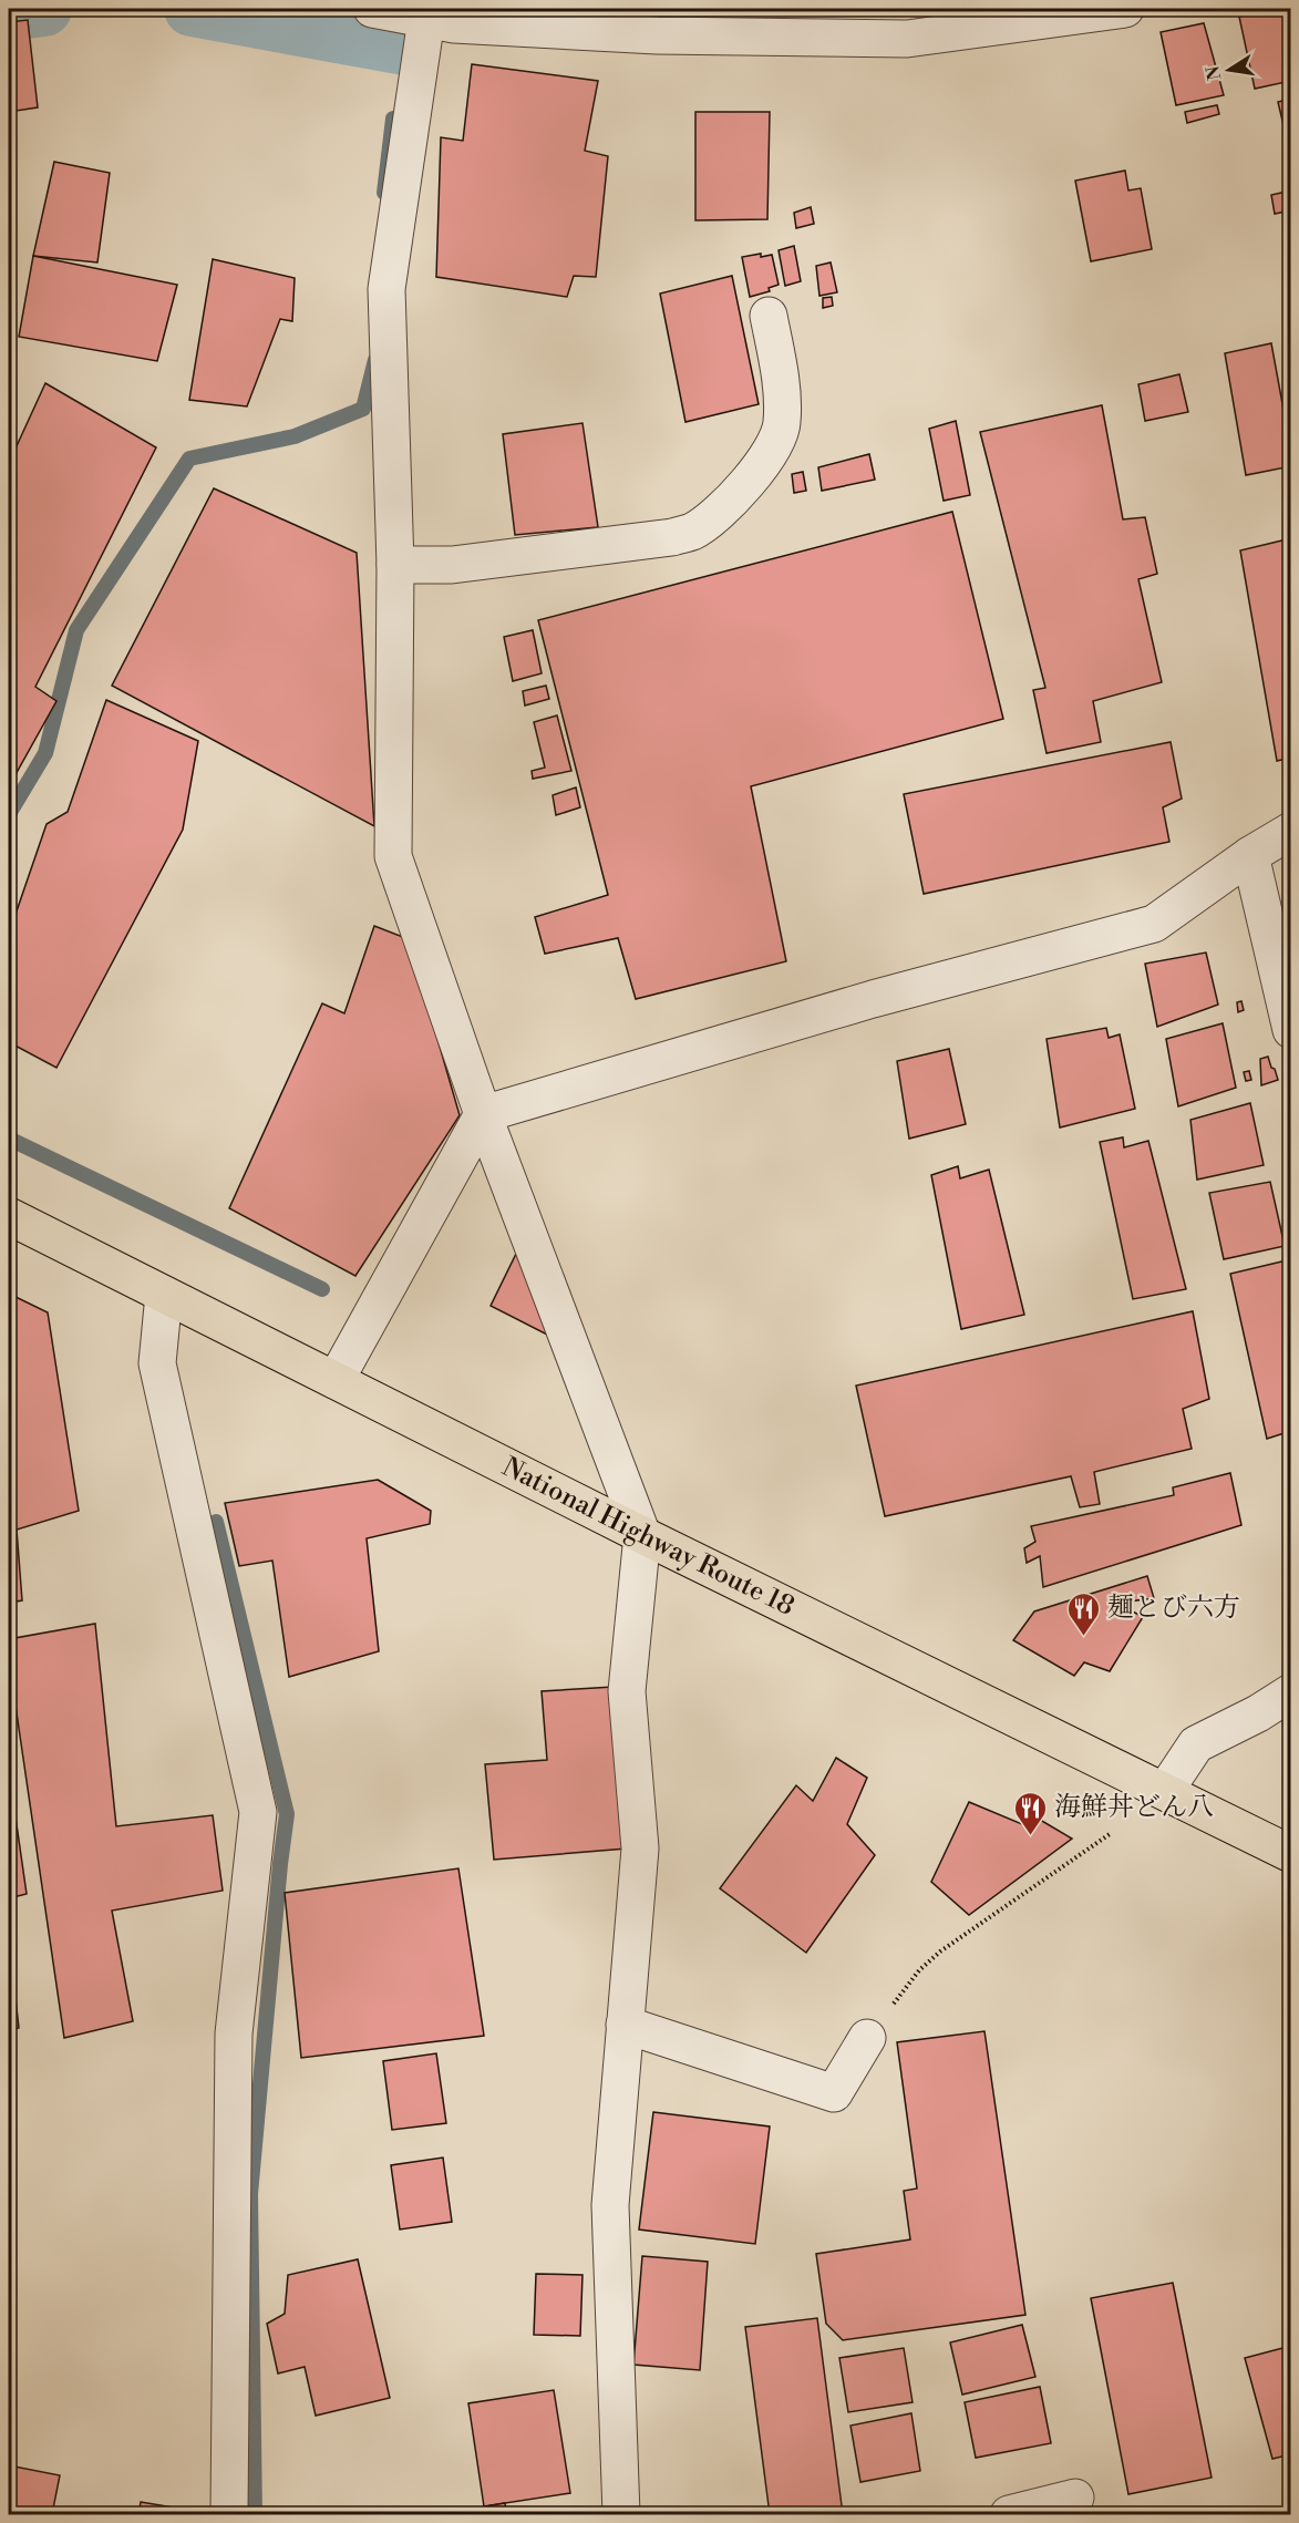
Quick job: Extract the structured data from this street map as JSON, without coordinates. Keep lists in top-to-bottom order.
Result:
{
  "streets": {
    "highway": ["National Highway Route 18"]
  },
  "places": {
    "restaurant": ["麺とび六方", "海鮮丼どん八"]
  },
  "north": "left"
}
